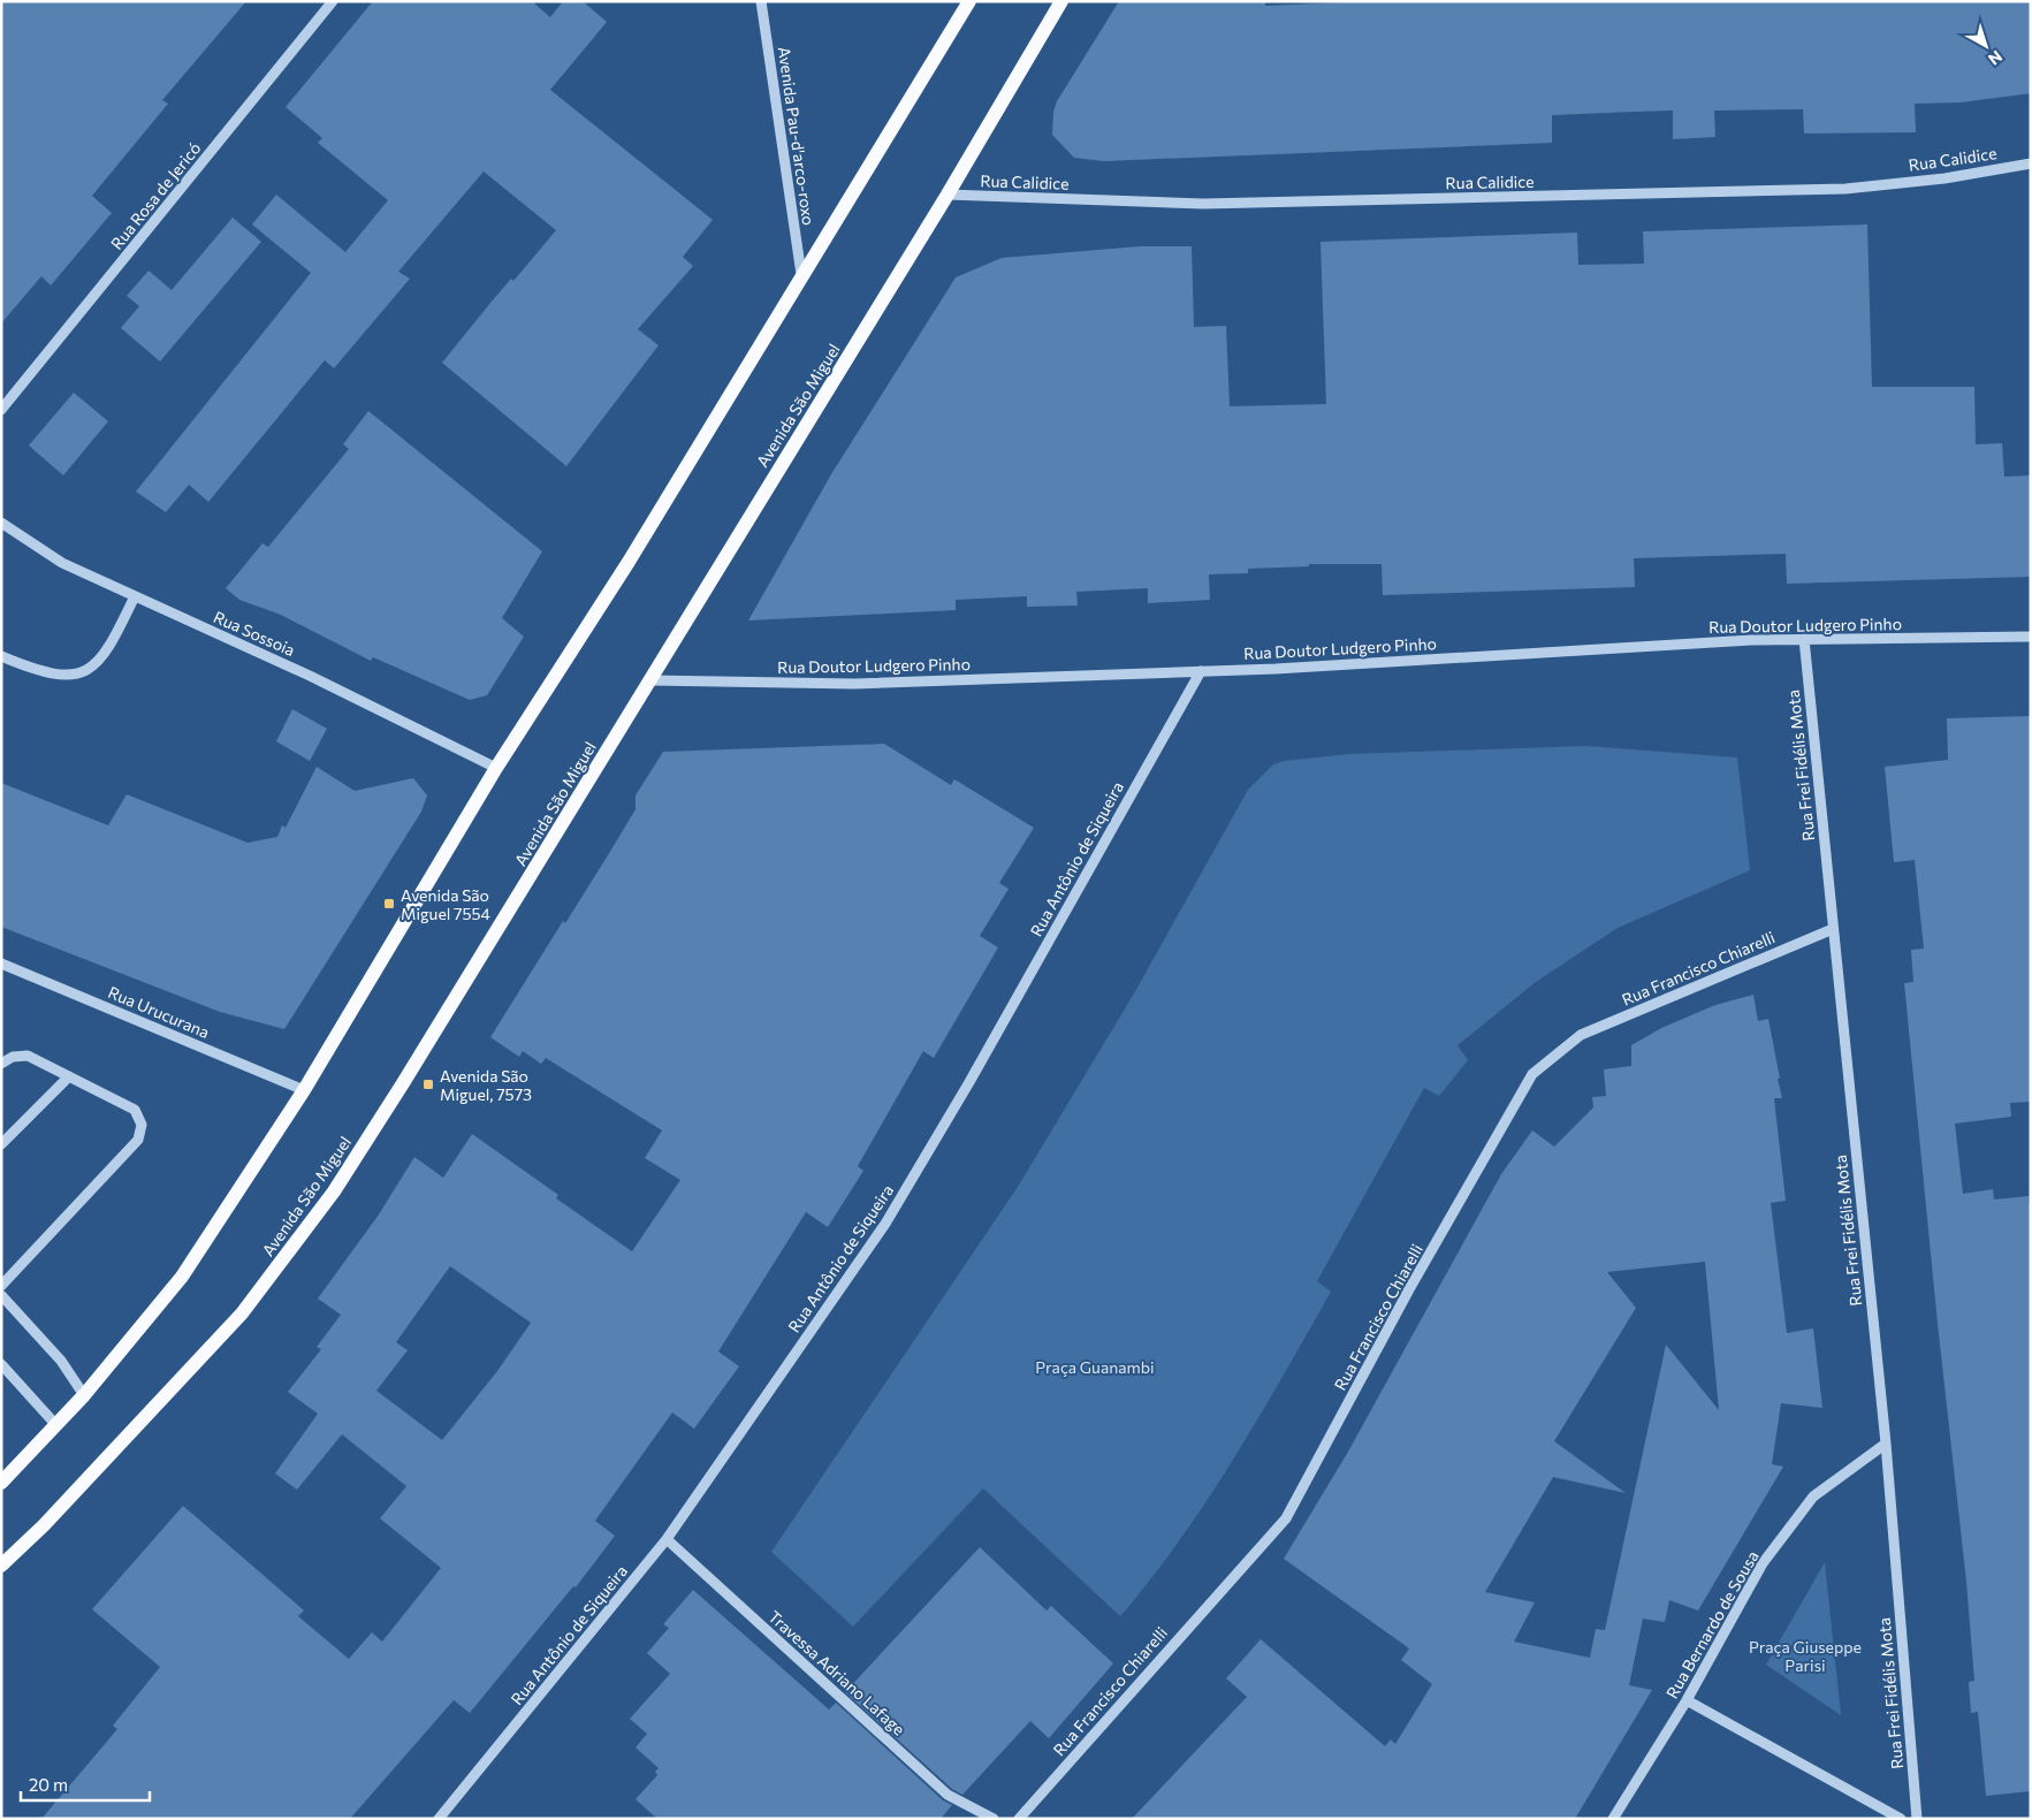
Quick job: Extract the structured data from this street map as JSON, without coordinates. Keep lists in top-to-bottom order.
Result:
{
  "streets": {
    "main road": ["Avenida São Miguel"],
    "street": [
      "Avenida Pau-d'arco-roxo",
      "Rua Calidice",
      "Rua Rosa de Jericó",
      "Rua Doutor Ludgero Pinho",
      "Rua Sossoia",
      "Rua Frei Fidélis Mota",
      "Rua Antônio de Siqueira",
      "Rua Francisco Chiarelli",
      "Rua Urucurana",
      "Rua Bernardo de Sousa",
      "Travessa Adriano Lafage"
    ]
  },
  "crossings": [
    ["Rua Calidice", "Avenida São Miguel"],
    ["Avenida São Miguel", "Rua Doutor Ludgero Pinho"],
    ["Rua Doutor Ludgero Pinho", "Rua Frei Fidélis Mota"],
    ["Rua Doutor Ludgero Pinho", "Rua Antônio de Siqueira"],
    ["Rua Frei Fidélis Mota", "Rua Francisco Chiarelli"],
    ["Rua Frei Fidélis Mota", "Rua Bernardo de Sousa"],
    ["Rua Antônio de Siqueira", "Travessa Adriano Lafage"]
  ],
  "parks": ["Praça Guanambi", "Praça Giuseppe Parisi"],
  "places": {
    "transit": ["Avenida São Miguel 7554", "Avenida São Miguel, 7573"]
  },
  "scale_bar": "20 m",
  "north": "bottom right"
}
